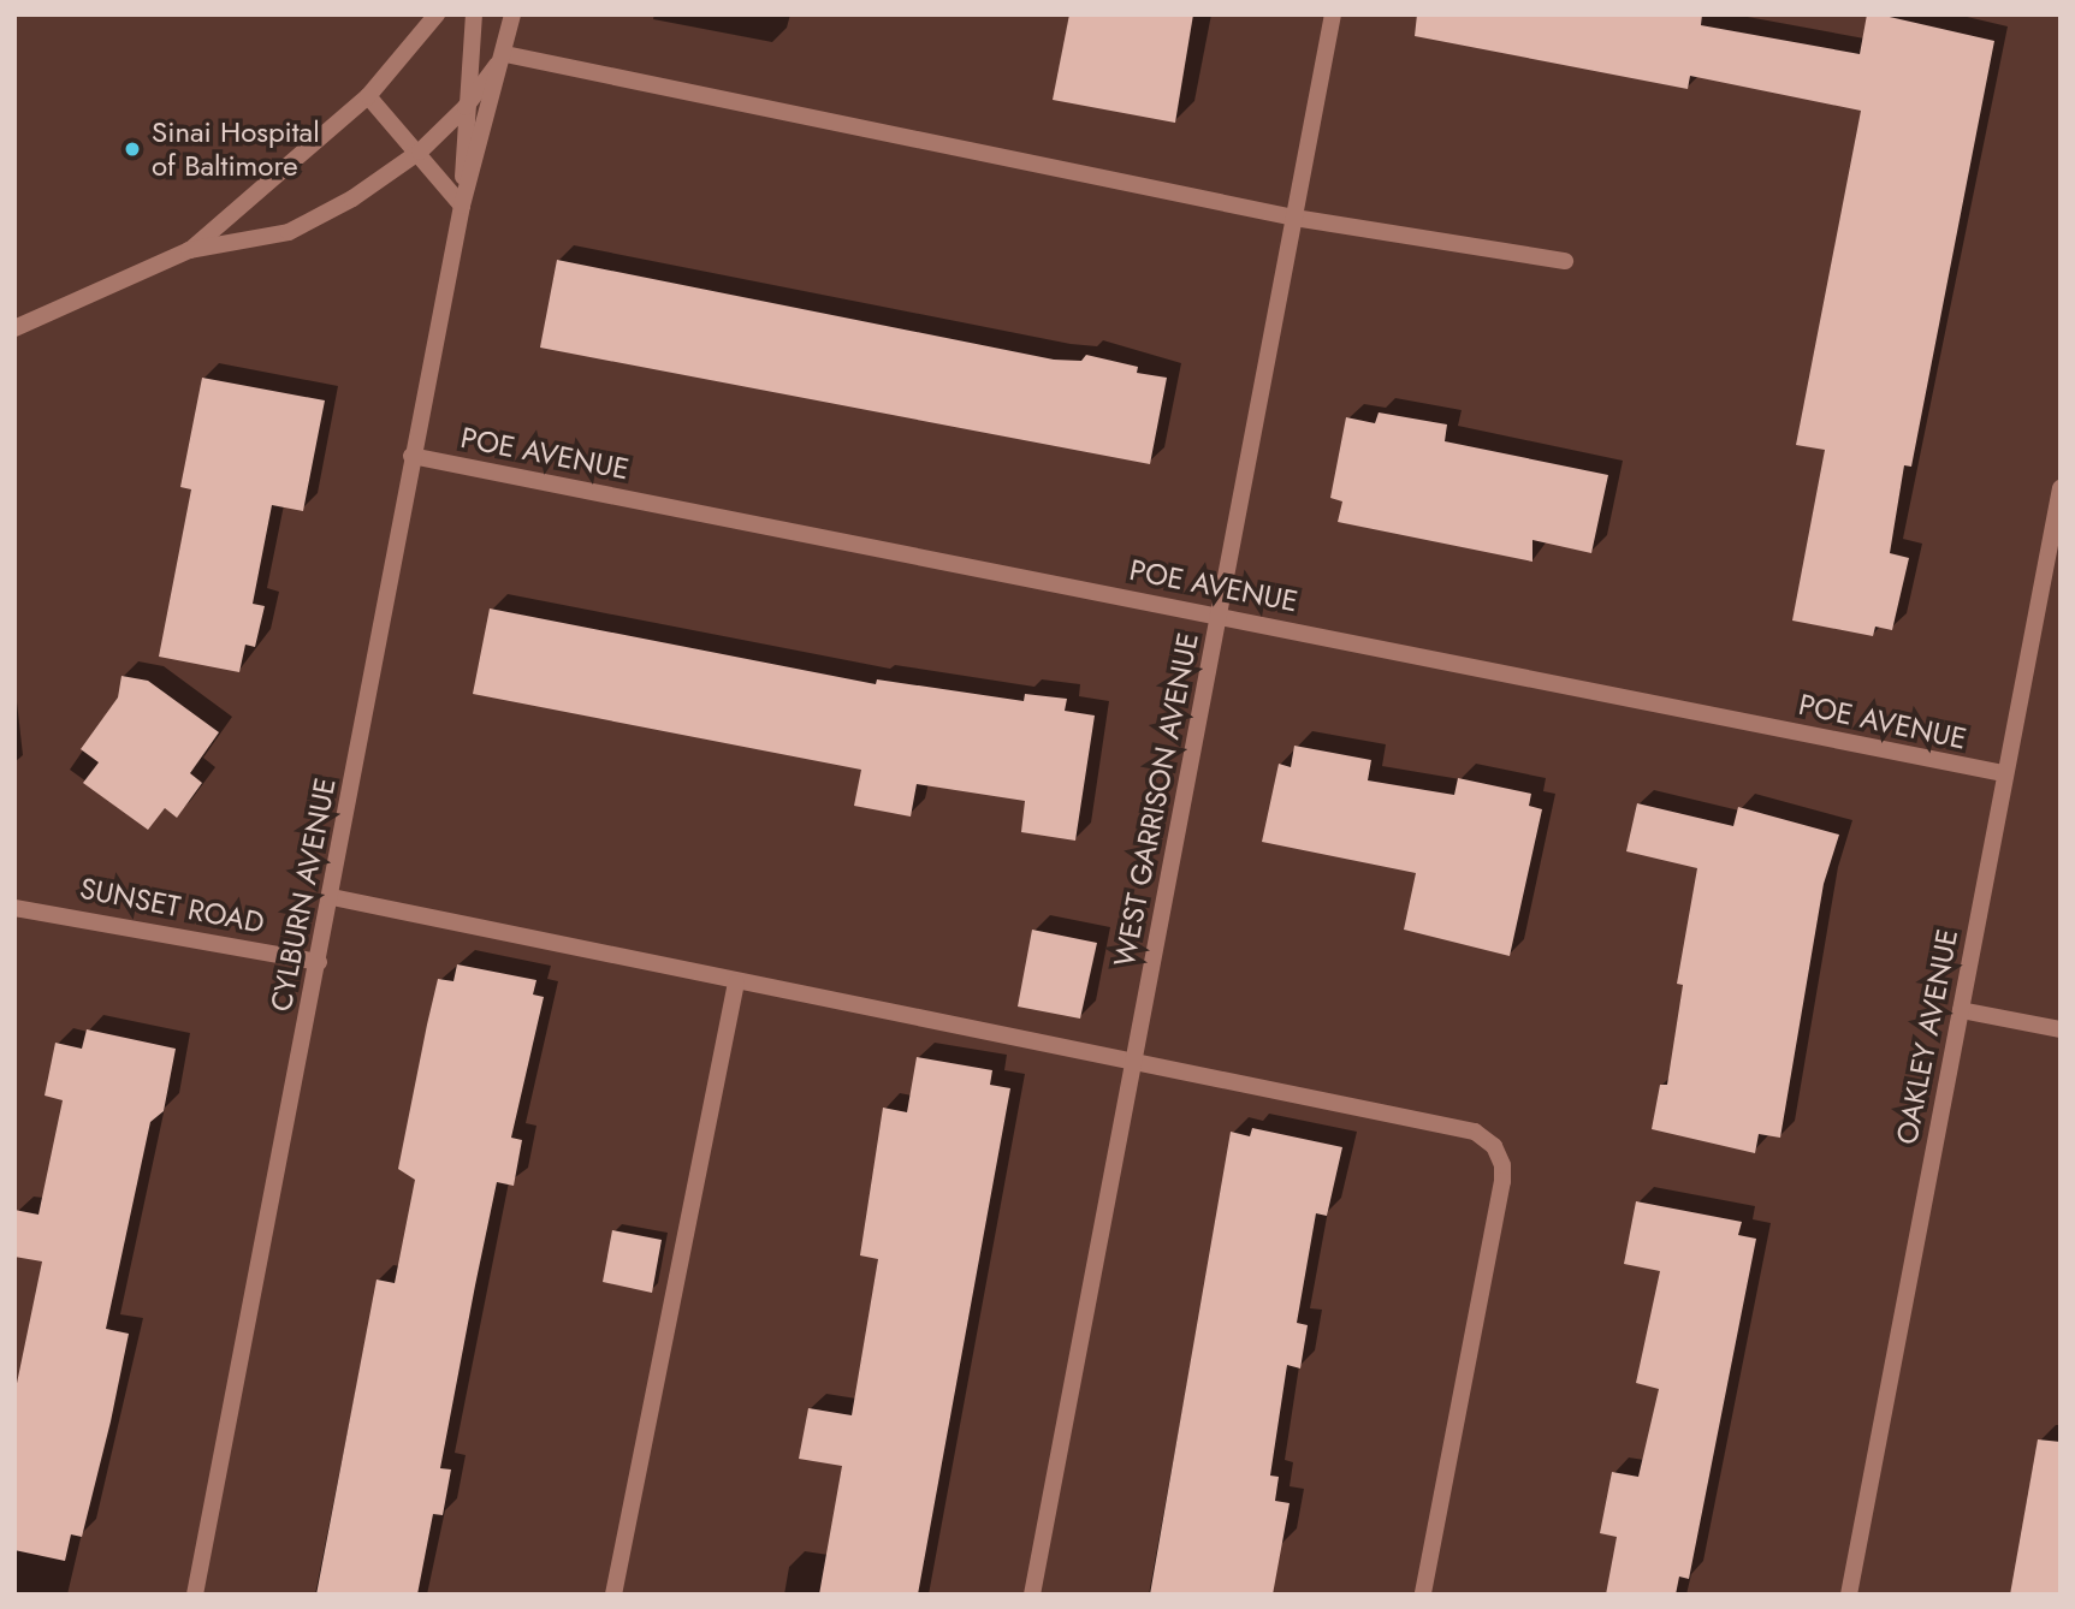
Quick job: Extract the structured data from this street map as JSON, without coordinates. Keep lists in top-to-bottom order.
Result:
{
  "streets": {
    "street": [
      "POE AVENUE",
      "WEST GARRISON AVENUE",
      "CYLBURN AVENUE",
      "SUNSET ROAD",
      "OAKLEY AVENUE"
    ]
  },
  "crossings": [
    ["POE AVENUE", "WEST GARRISON AVENUE"],
    ["POE AVENUE", "CYLBURN AVENUE"],
    ["POE AVENUE", "OAKLEY AVENUE"],
    ["CYLBURN AVENUE", "SUNSET ROAD"]
  ],
  "places": ["Sinai Hospital of Baltimore"]
}
